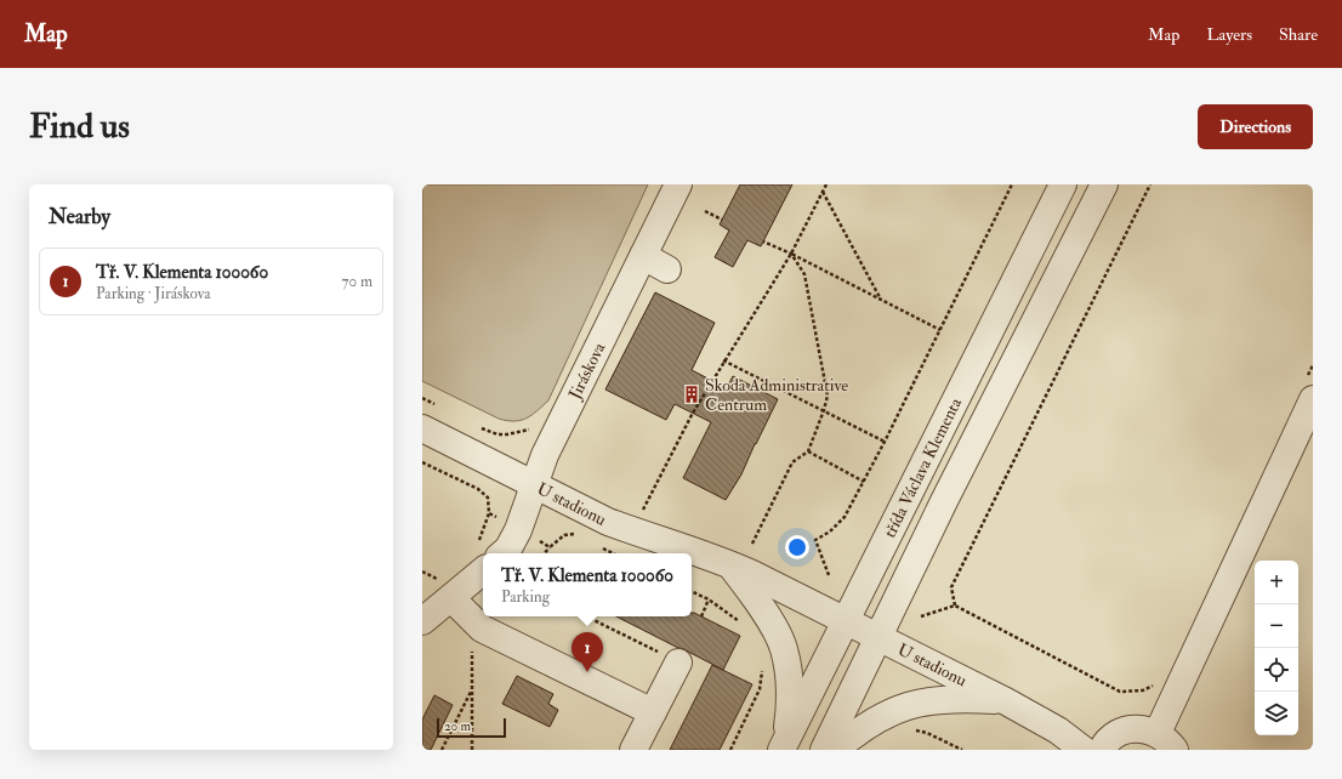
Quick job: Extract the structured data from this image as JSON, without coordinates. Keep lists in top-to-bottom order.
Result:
{
  "streets": {
    "street": ["Jiráskova", "třída Václava Klementa", "U stadionu"]
  },
  "crossings": [
    ["Jiráskova", "U stadionu"],
    ["třída Václava Klementa", "U stadionu"]
  ],
  "places": {
    "building": ["Skoda Administrative Centrum"]
  },
  "scale_bar": "20 m",
  "page": {
    "header": "Map",
    "nav": ["Map", "Layers", "Share"],
    "buttons": "Directions",
    "title": "Find us",
    "heading": "Nearby",
    "list": [
      {
        "mark": "1",
        "name": "Tř. V. Klementa 100060",
        "note": "Parking · Jiráskova",
        "value": "70 m"
      }
    ],
    "popup": ["Tř. V. Klementa 100060", "Parking"],
    "map_buttons": ["+", "−"],
    "pins": "1",
    "scale": "20 m"
  }
}
